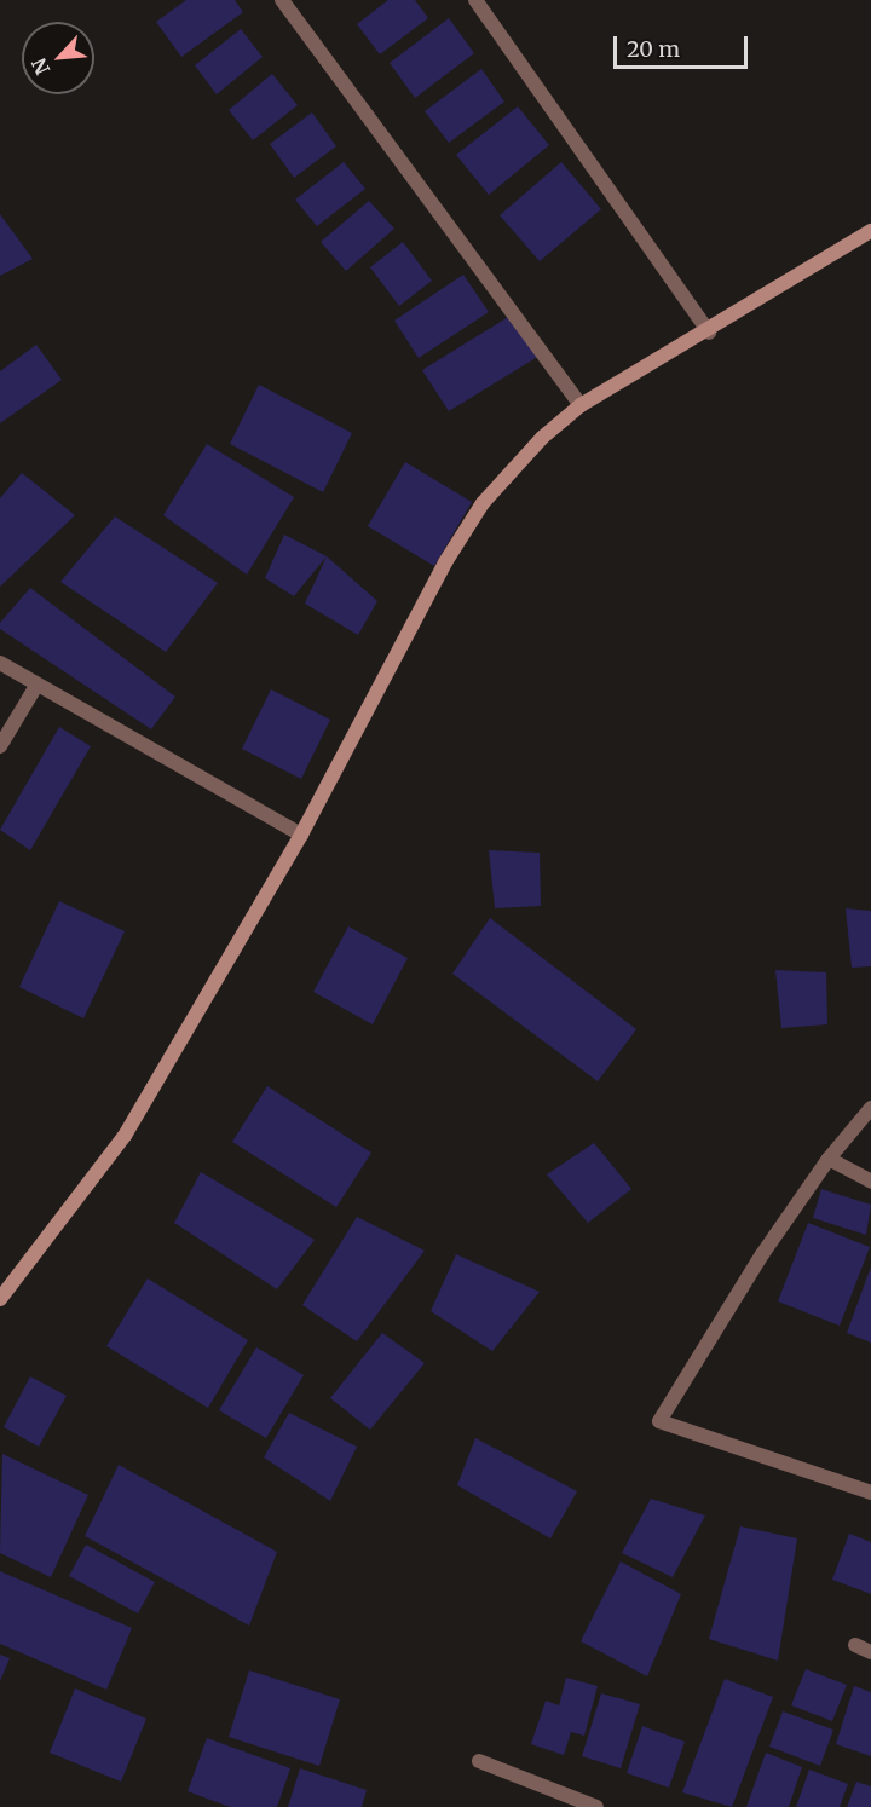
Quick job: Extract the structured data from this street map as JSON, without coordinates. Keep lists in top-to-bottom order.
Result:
{
  "scale_bar": "20 m",
  "north": "bottom left"
}
